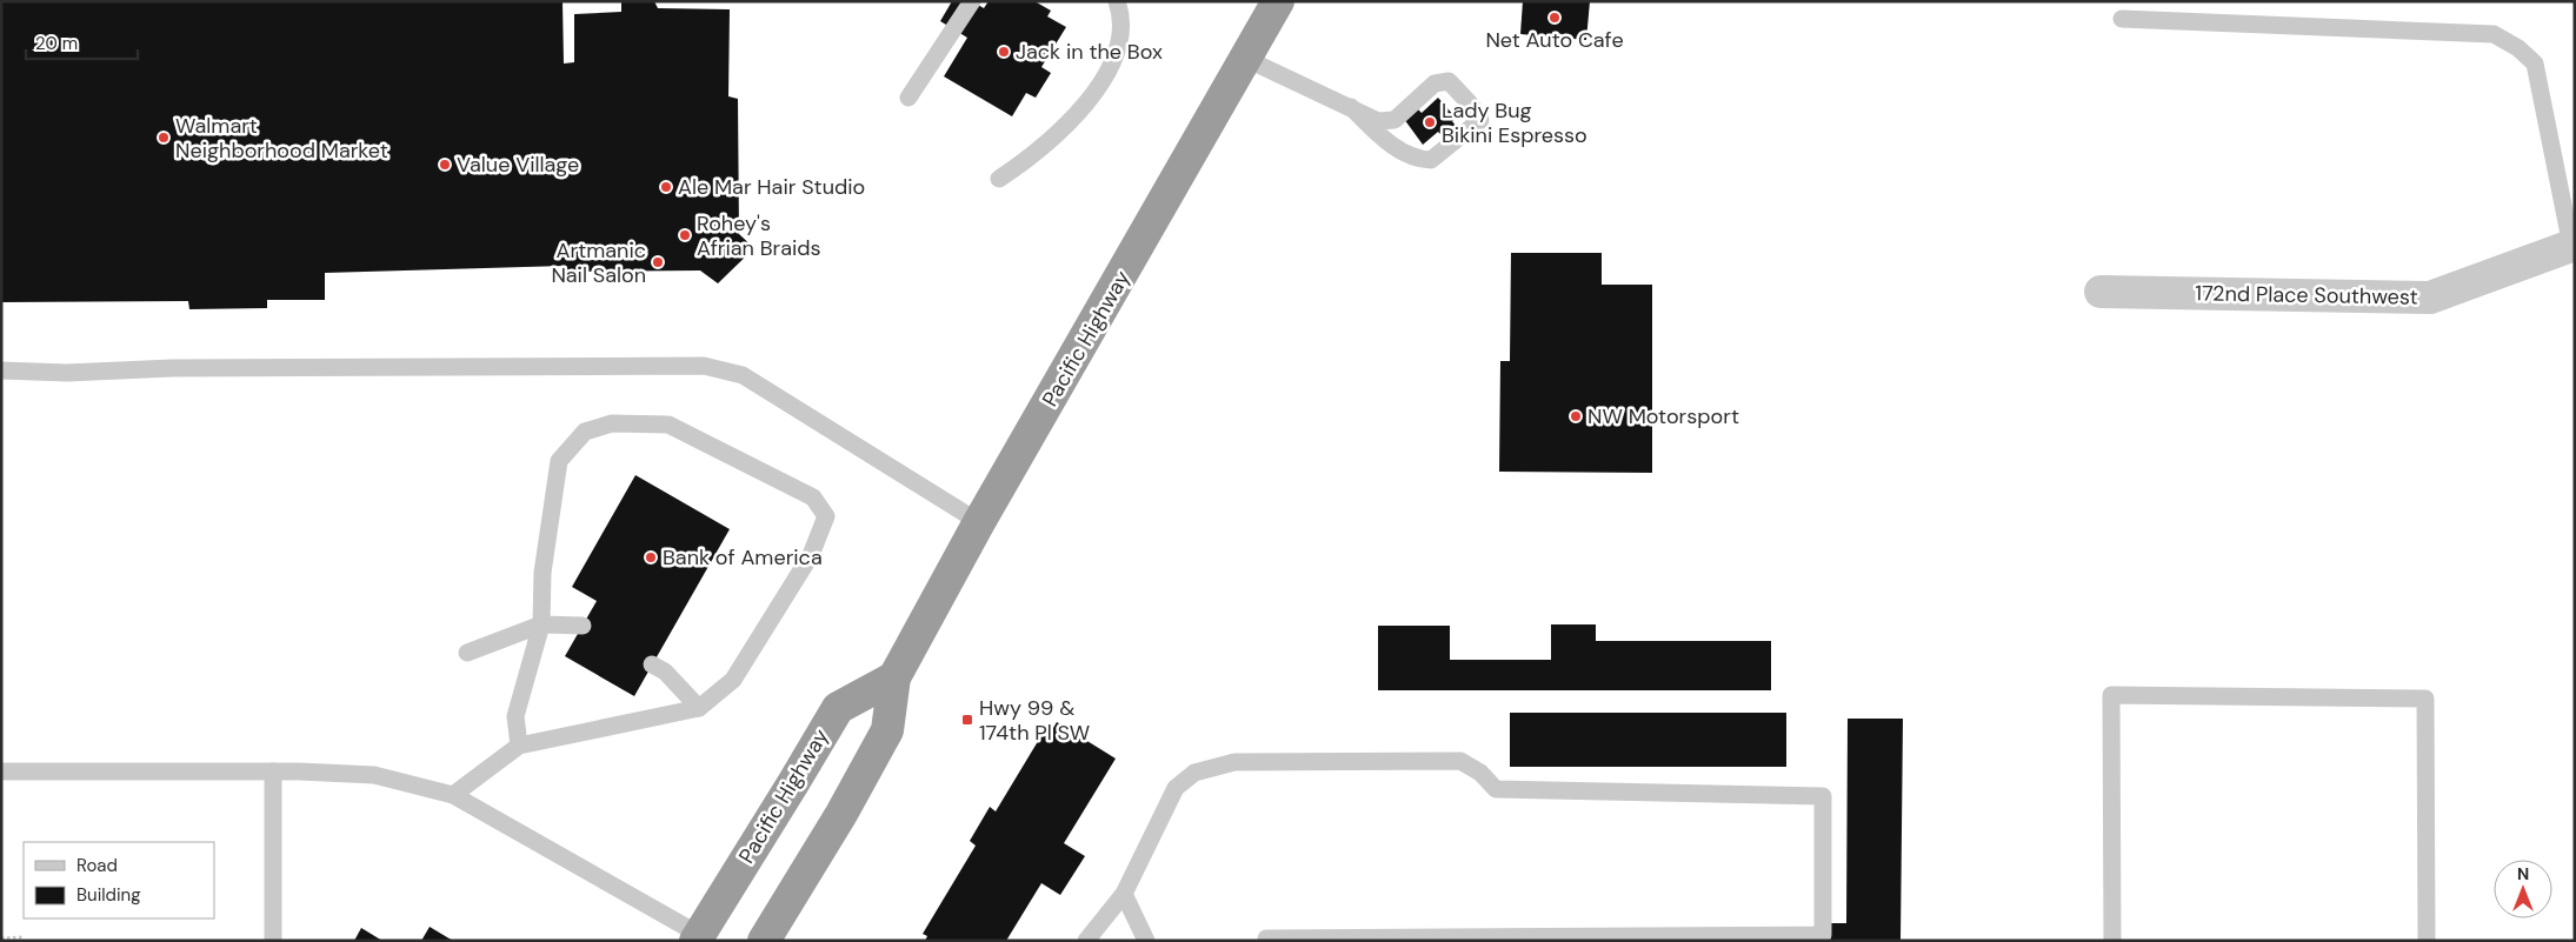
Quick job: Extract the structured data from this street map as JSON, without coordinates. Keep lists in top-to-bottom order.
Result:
{
  "streets": {
    "highway": ["Pacific Highway"],
    "street": ["172nd Place Southwest"]
  },
  "places": {
    "other": [
      "Net Auto Cafe",
      "Jack in the Box",
      "Lady Bug Bikini Espresso",
      "Walmart Neighborhood Market",
      "Value Village",
      "Ale Mar Hair Studio",
      "Rohey's Afrian Braids",
      "Artmanic Nail Salon",
      "NW Motorsport",
      "Bank of America"
    ],
    "transit": ["Hwy 99 & 174th Pl SW"]
  },
  "legend": ["Road", "Building"],
  "scale_bar": "20 m",
  "north": "top"
}
